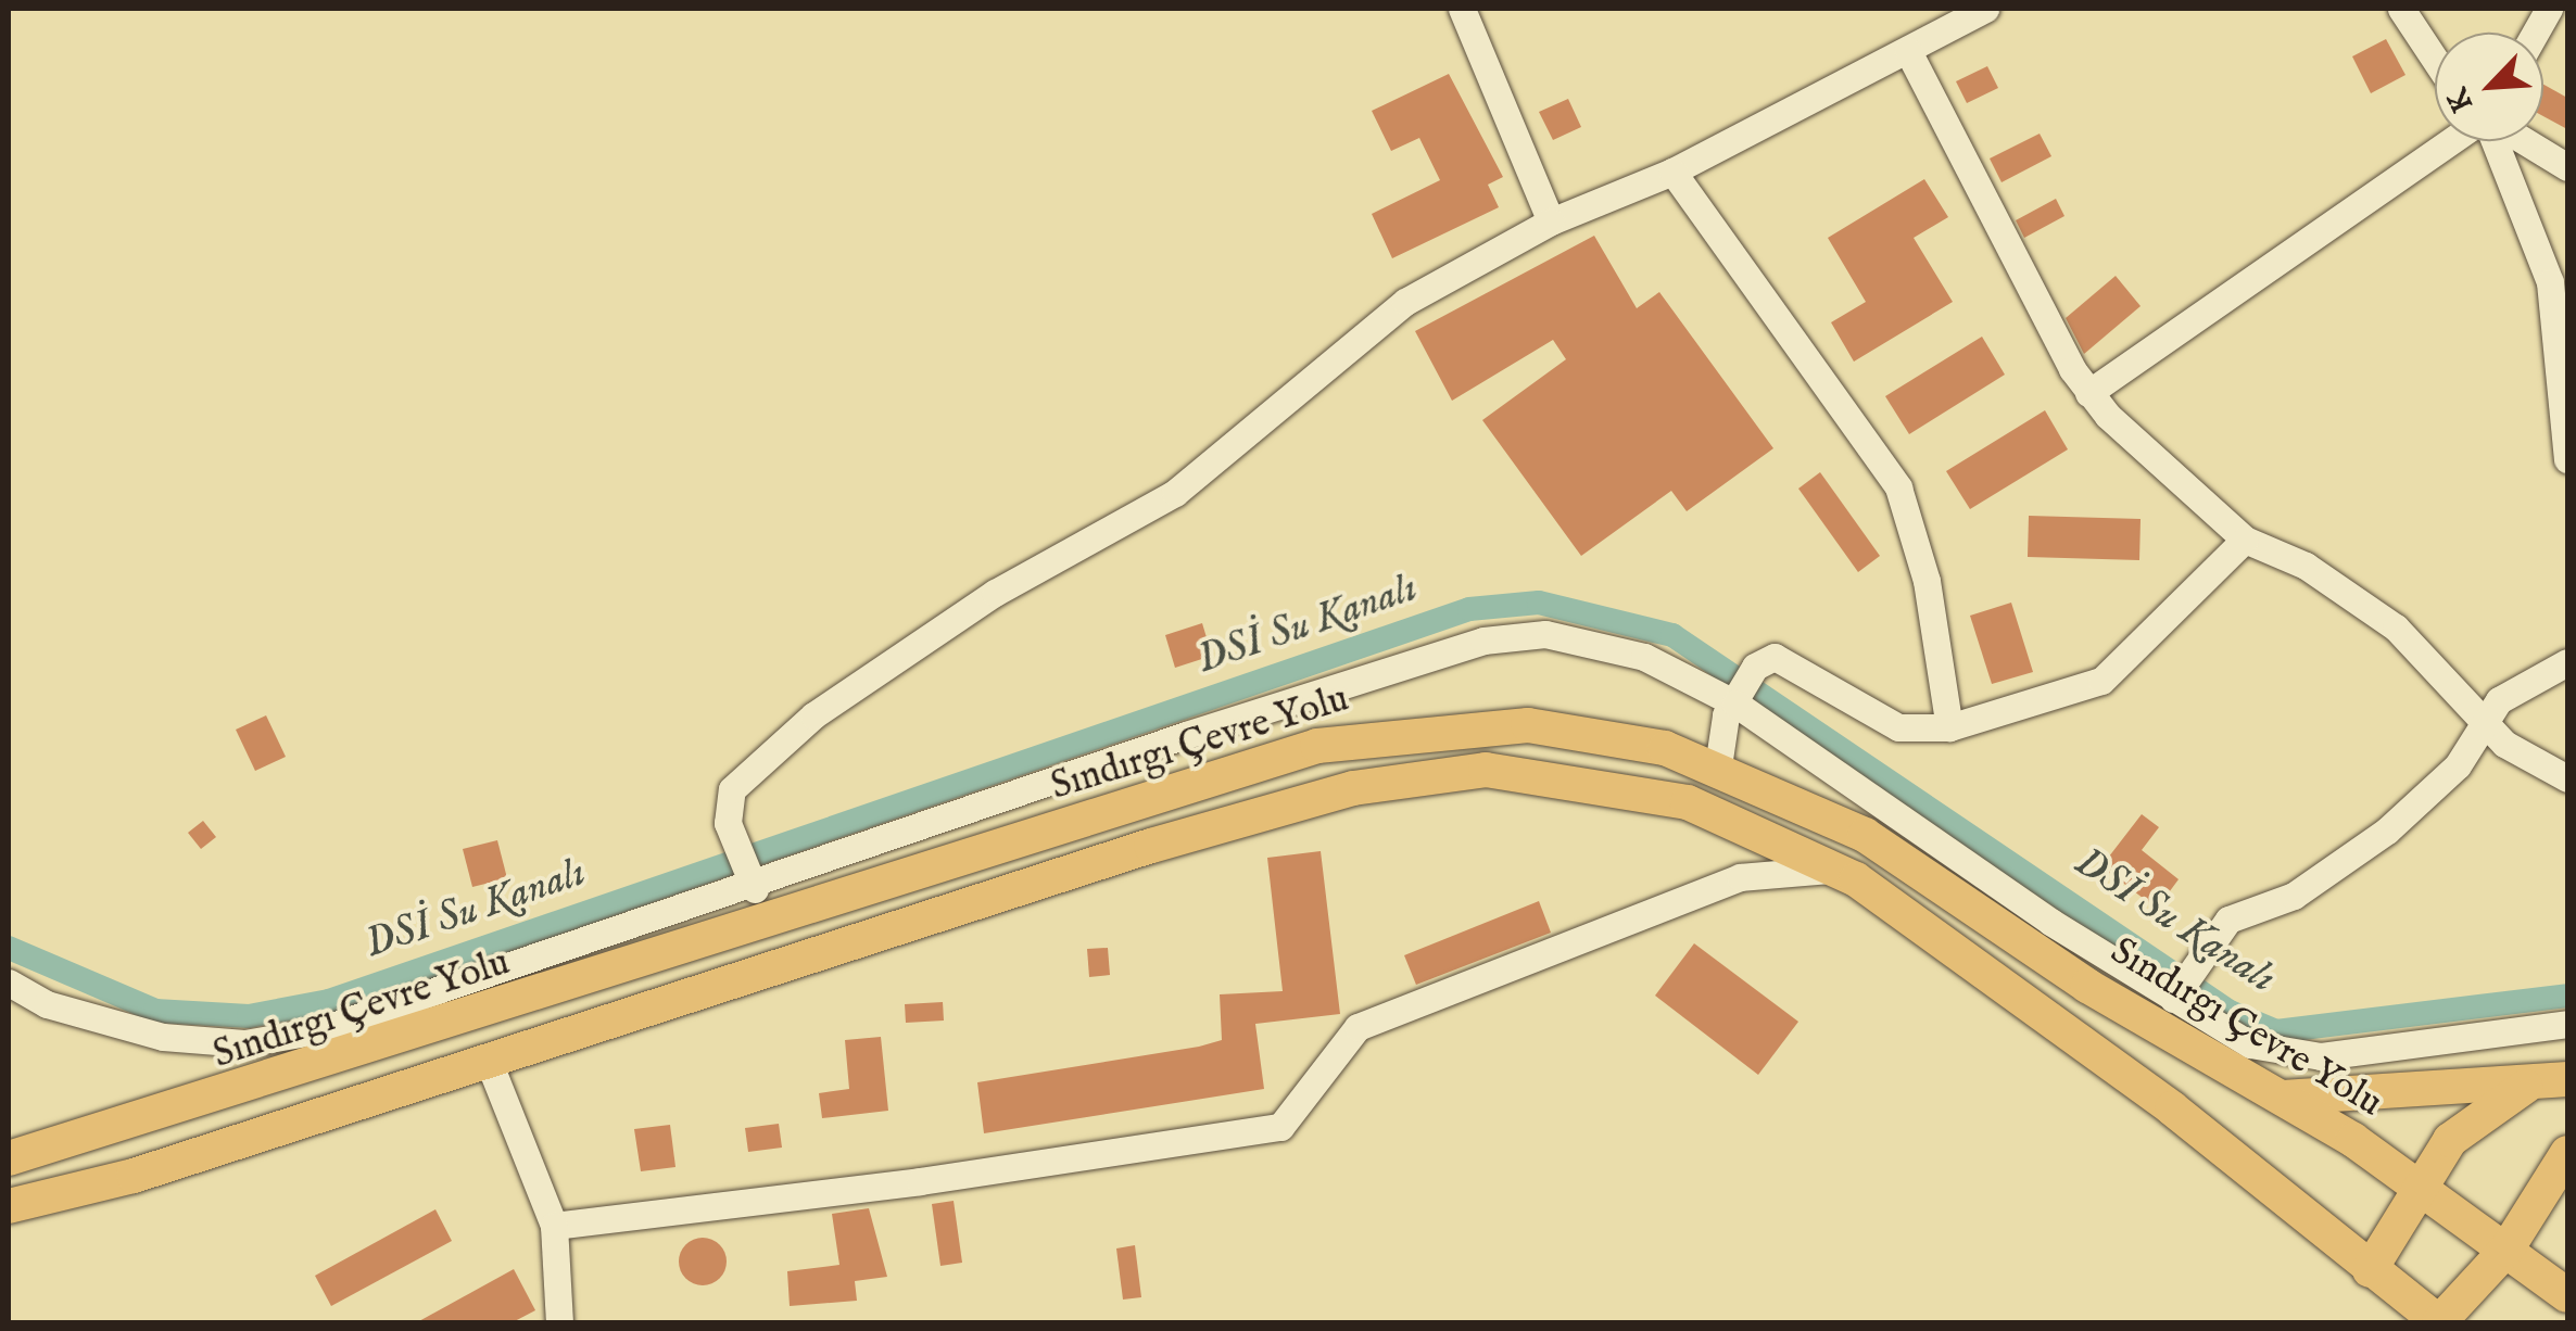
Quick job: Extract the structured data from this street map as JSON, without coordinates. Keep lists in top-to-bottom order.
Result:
{
  "streets": {
    "main road": ["Sındırgı Çevre Yolu"]
  },
  "water": ["DSİ Su Kanalı"],
  "north": "bottom left"
}
